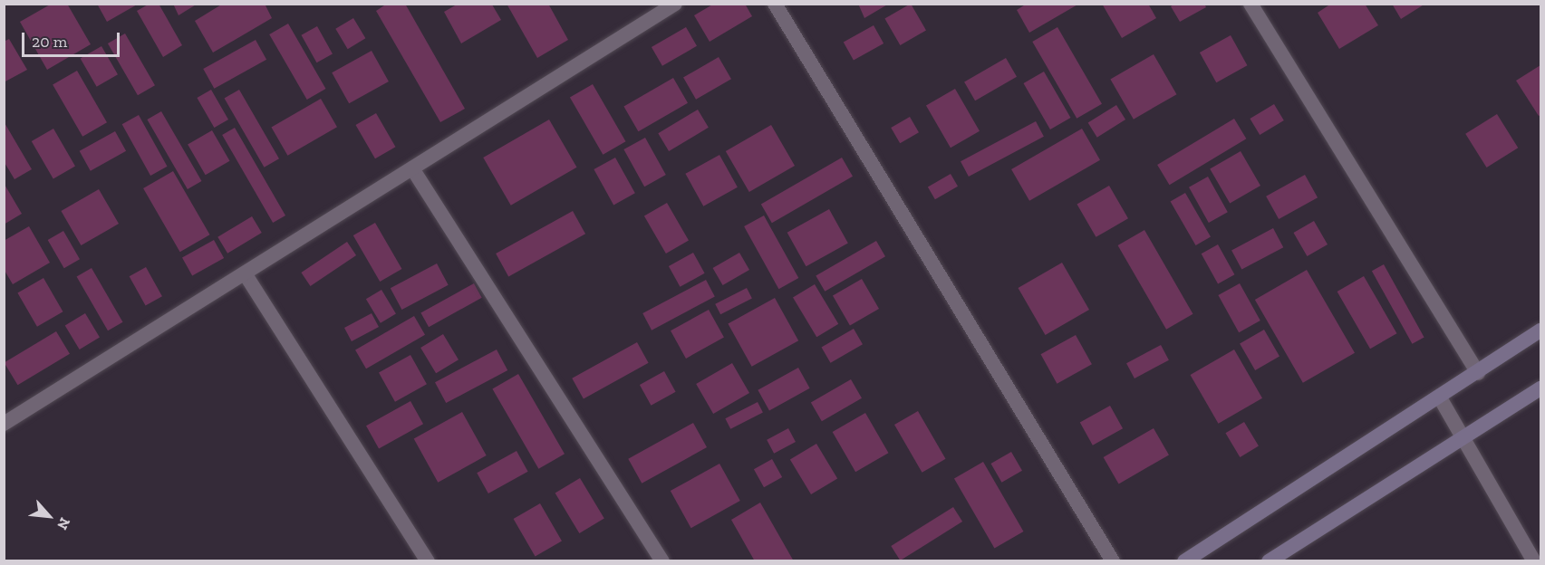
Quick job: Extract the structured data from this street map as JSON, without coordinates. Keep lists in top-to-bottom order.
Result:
{
  "scale_bar": "20 m",
  "north": "bottom right"
}
